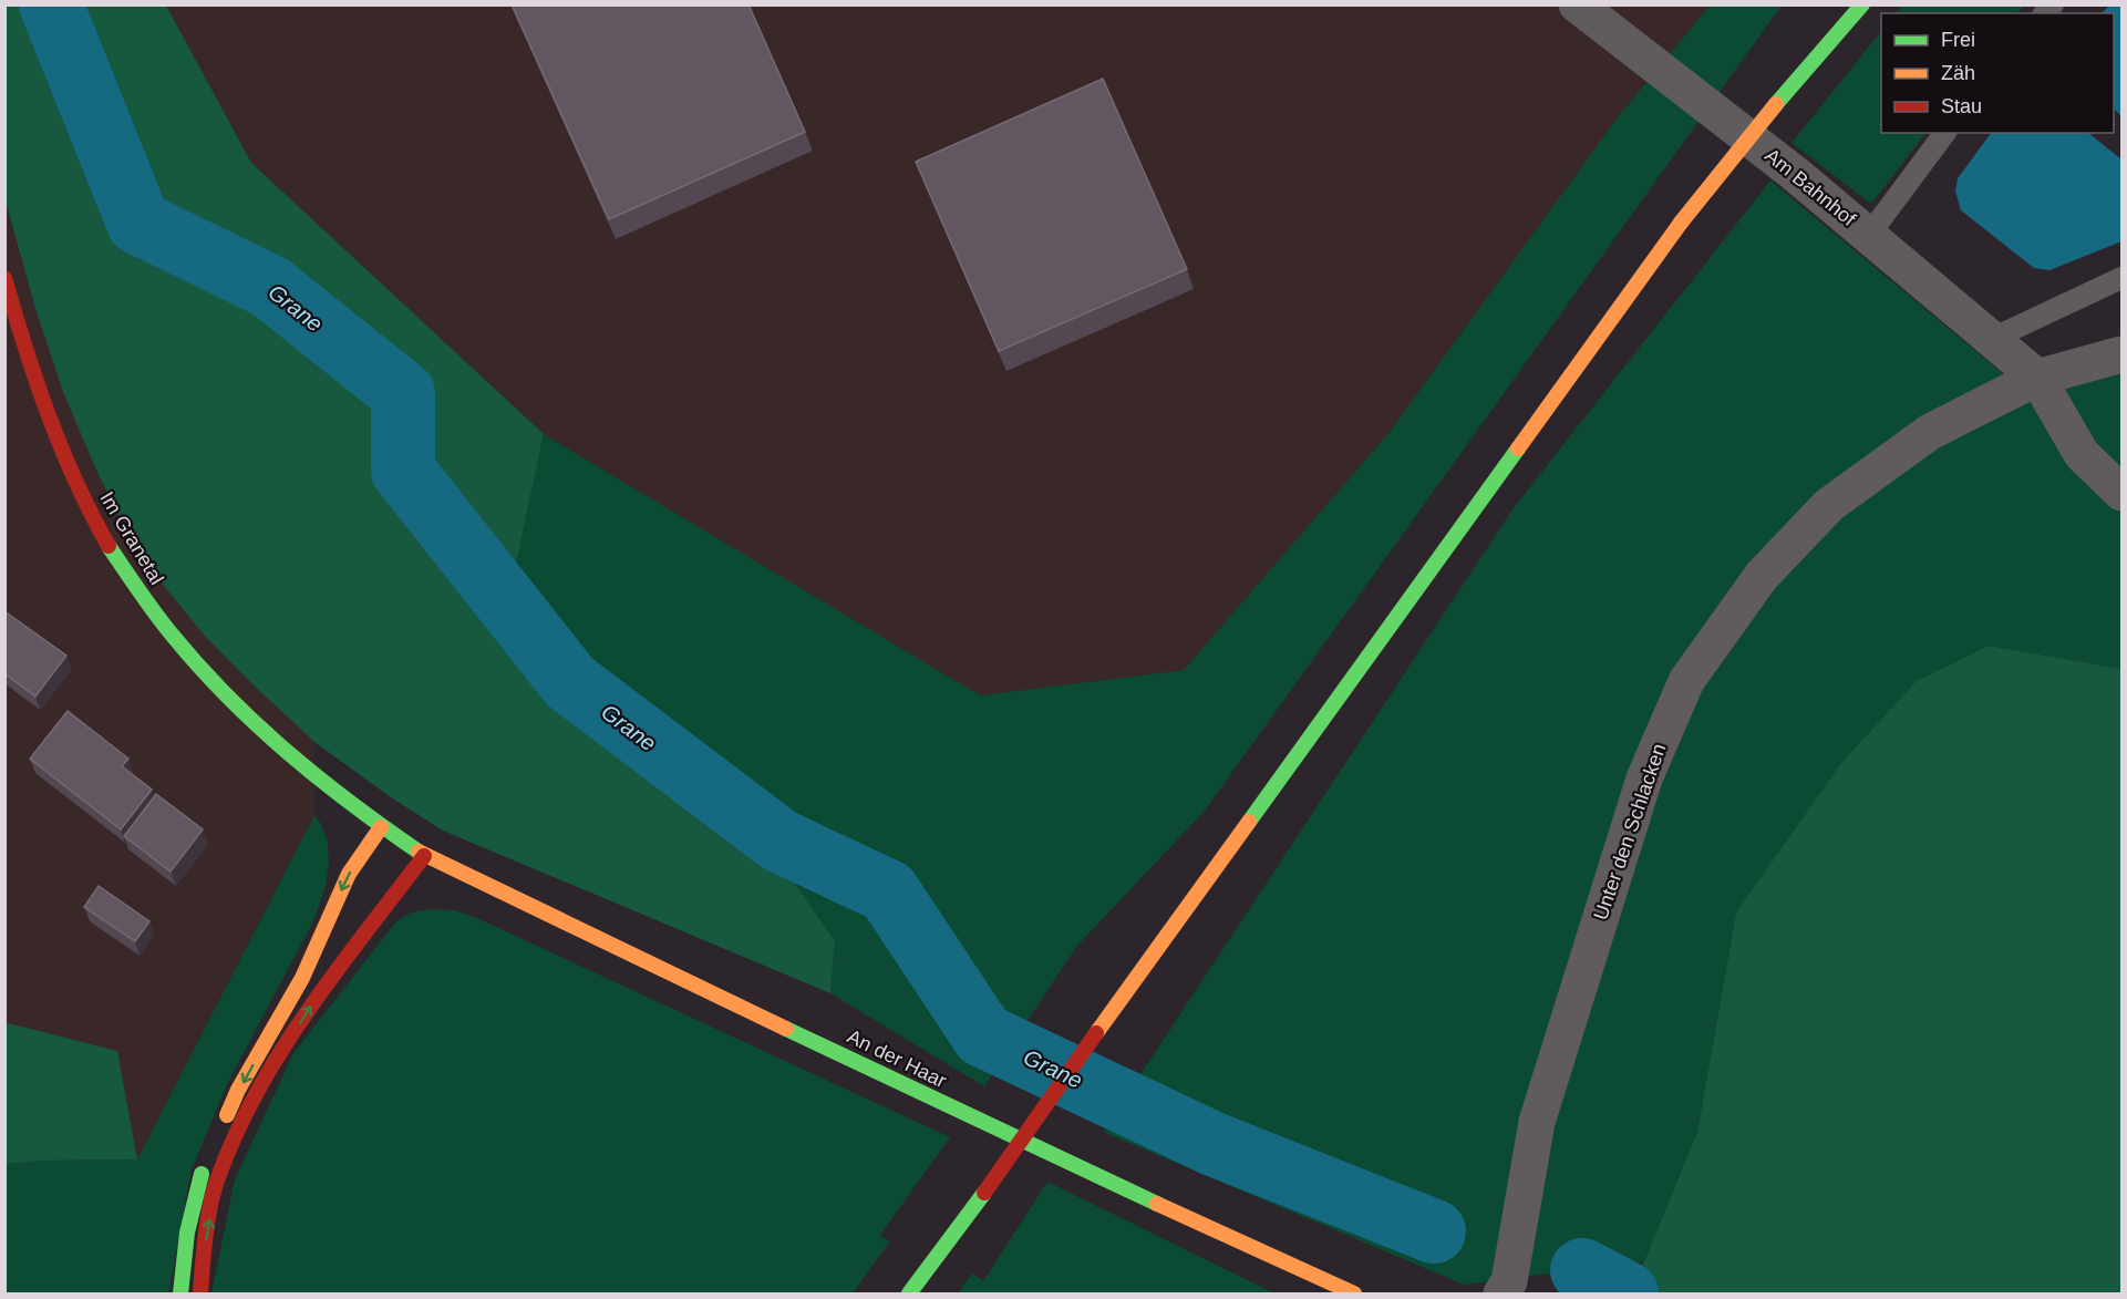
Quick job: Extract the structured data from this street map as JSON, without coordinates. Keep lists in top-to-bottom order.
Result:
{
  "streets": {
    "main road": ["Im Granetal", "An der Haar"],
    "street": ["Am Bahnhof", "Unter den Schlacken"]
  },
  "crossings": [
    ["Am Bahnhof", "Unter den Schlacken"],
    ["Im Granetal", "An der Haar"]
  ],
  "water": ["Grane"],
  "legend": ["Frei", "Zäh", "Stau"]
}
